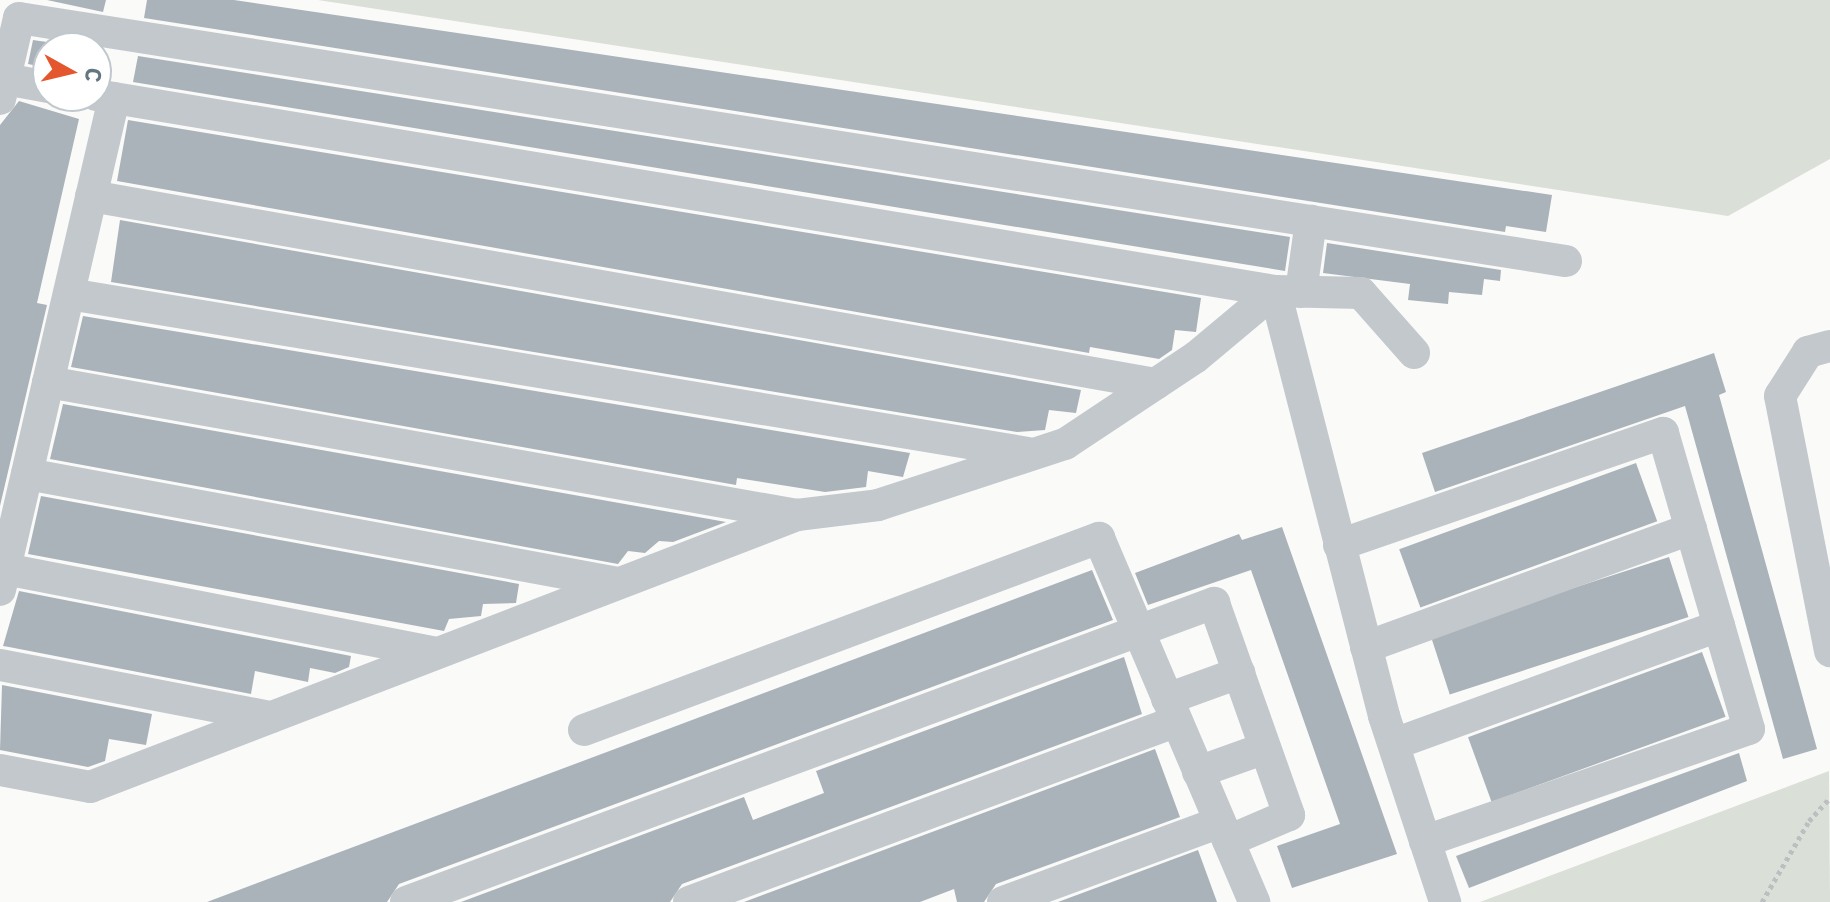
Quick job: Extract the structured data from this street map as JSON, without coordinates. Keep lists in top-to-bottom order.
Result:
{
  "north": "right"
}
